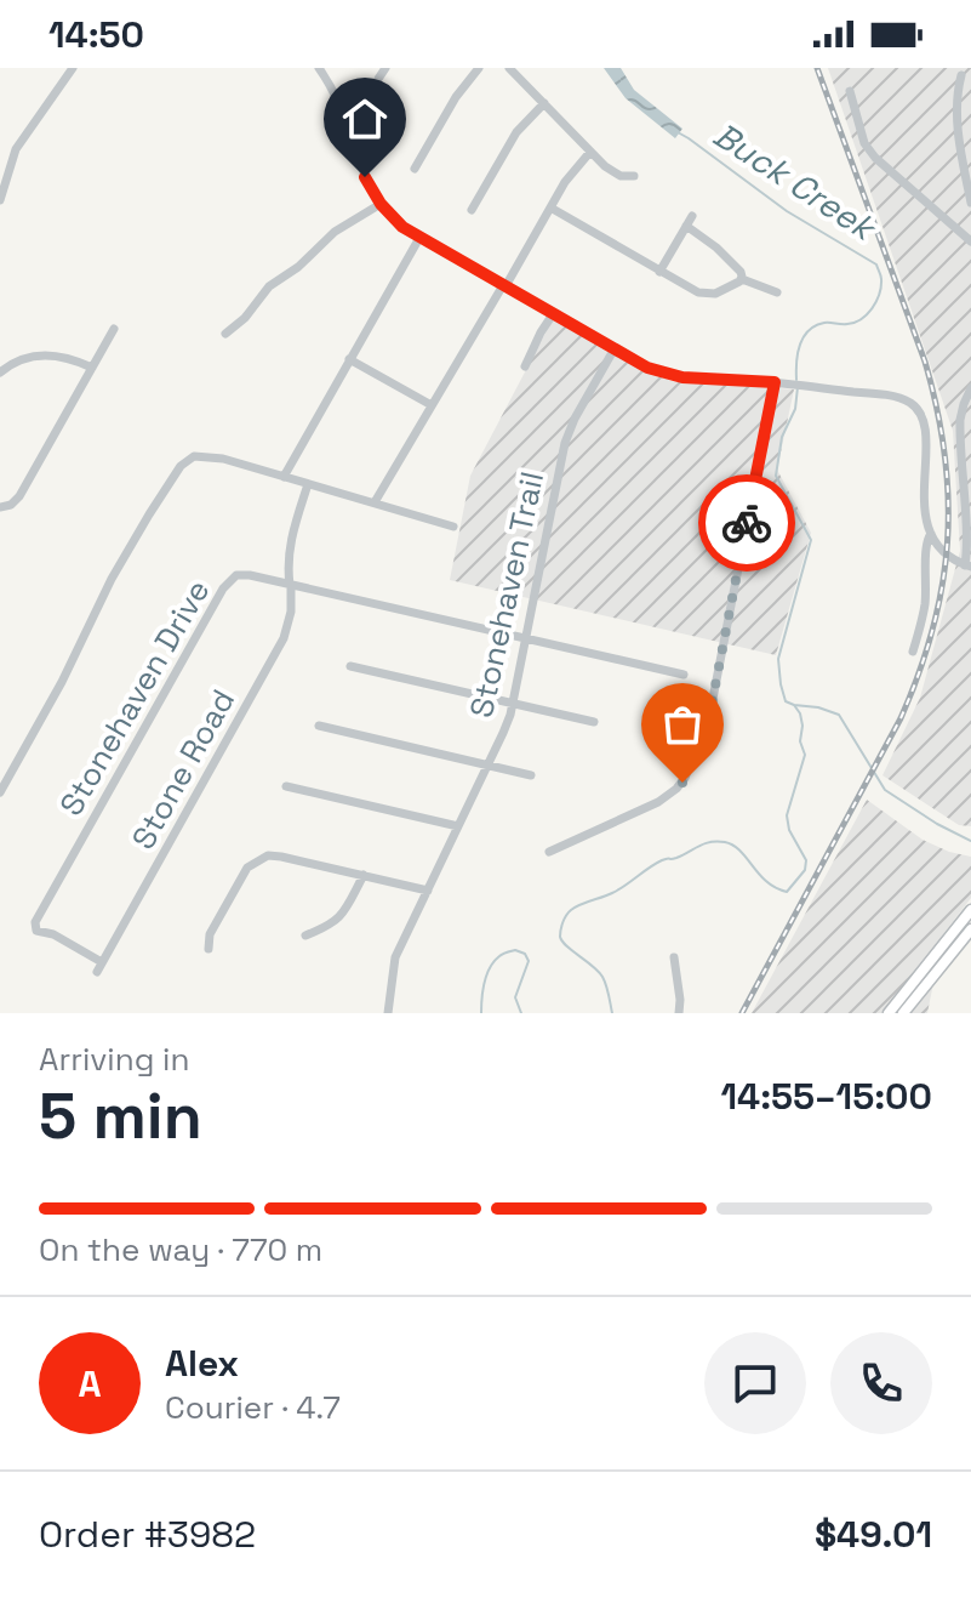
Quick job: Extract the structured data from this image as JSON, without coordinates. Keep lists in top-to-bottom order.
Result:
{
  "streets": {
    "street": ["Stonehaven Trail", "Stonehaven Drive", "Stone Road"]
  },
  "crossings": [
    ["Stonehaven Trail", "Stonehaven Drive"],
    ["Stonehaven Drive", "Stone Road"]
  ],
  "water": ["Buck Creek"],
  "page": {
    "status": "14:50",
    "heading": ["5 min", "Arriving in", "14:55–15:00"],
    "panel": [
      "Alex",
      "Courier · 4.7",
      "Order #3982",
      "$49.01"
    ],
    "bar": "On the way · 770 m",
    "round": "A"
  }
}
